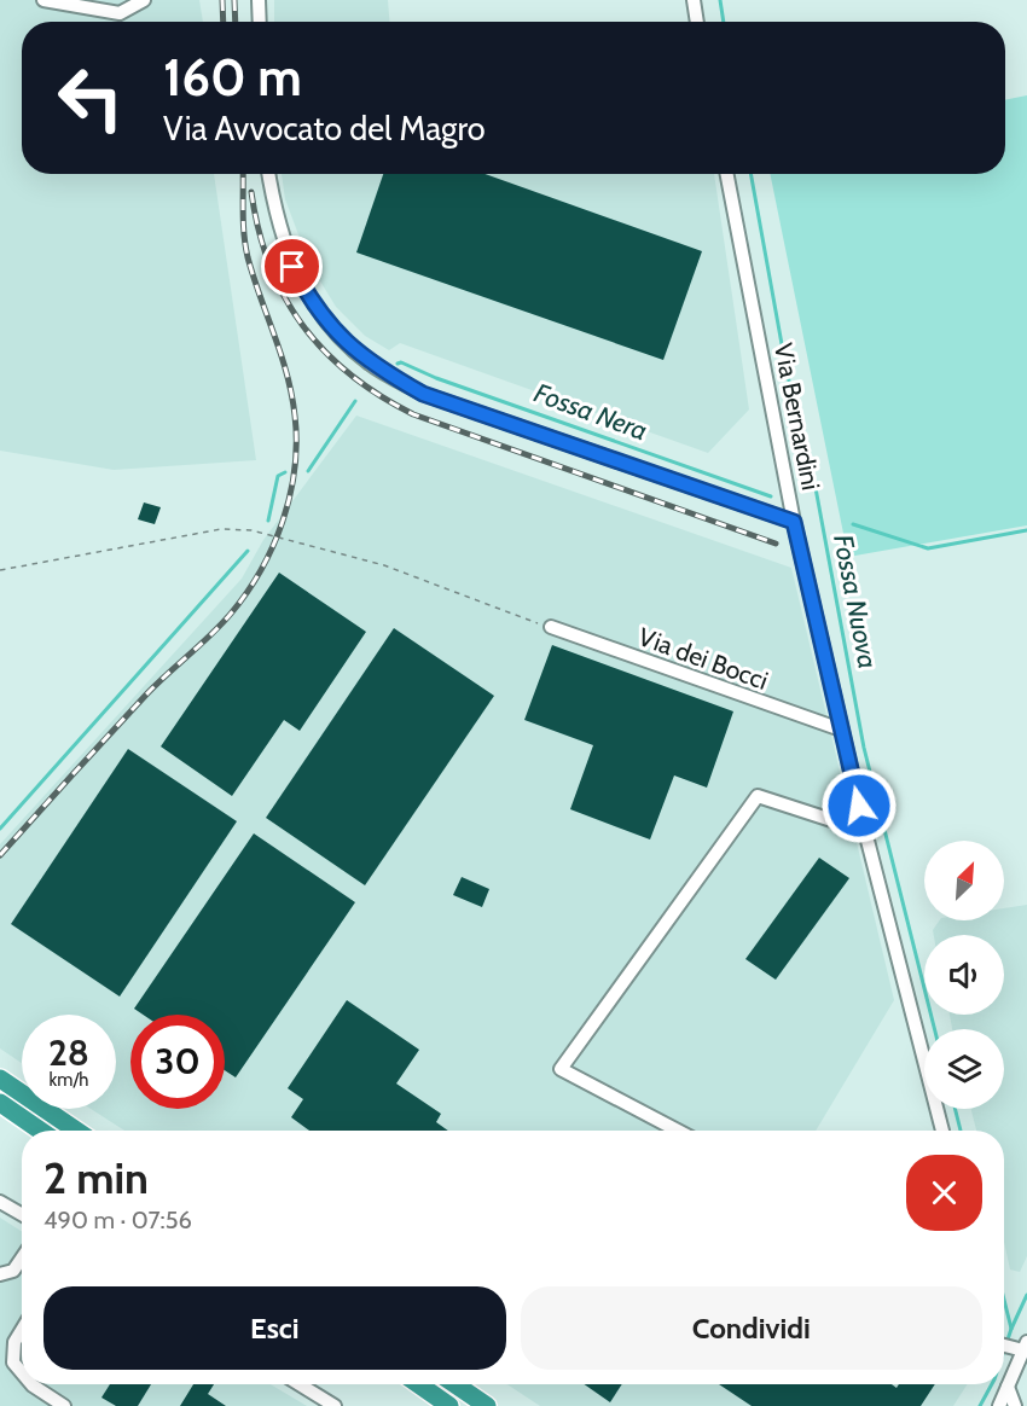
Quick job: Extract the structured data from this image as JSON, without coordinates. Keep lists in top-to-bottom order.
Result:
{
  "streets": {
    "street": ["Via Bernardini", "Via dei Bocci"]
  },
  "crossings": [
    ["Via Bernardini", "Via dei Bocci"]
  ],
  "water": ["Fossa Nera", "Fossa Nuova"],
  "north": "top right",
  "page": {
    "turn": ["160 m", "Via Avvocato del Magro"],
    "speed": "28 km/h",
    "limit": "30",
    "heading": ["2 min", "490 m · 07:56"],
    "buttons": ["Esci", "Condividi"]
  }
}
